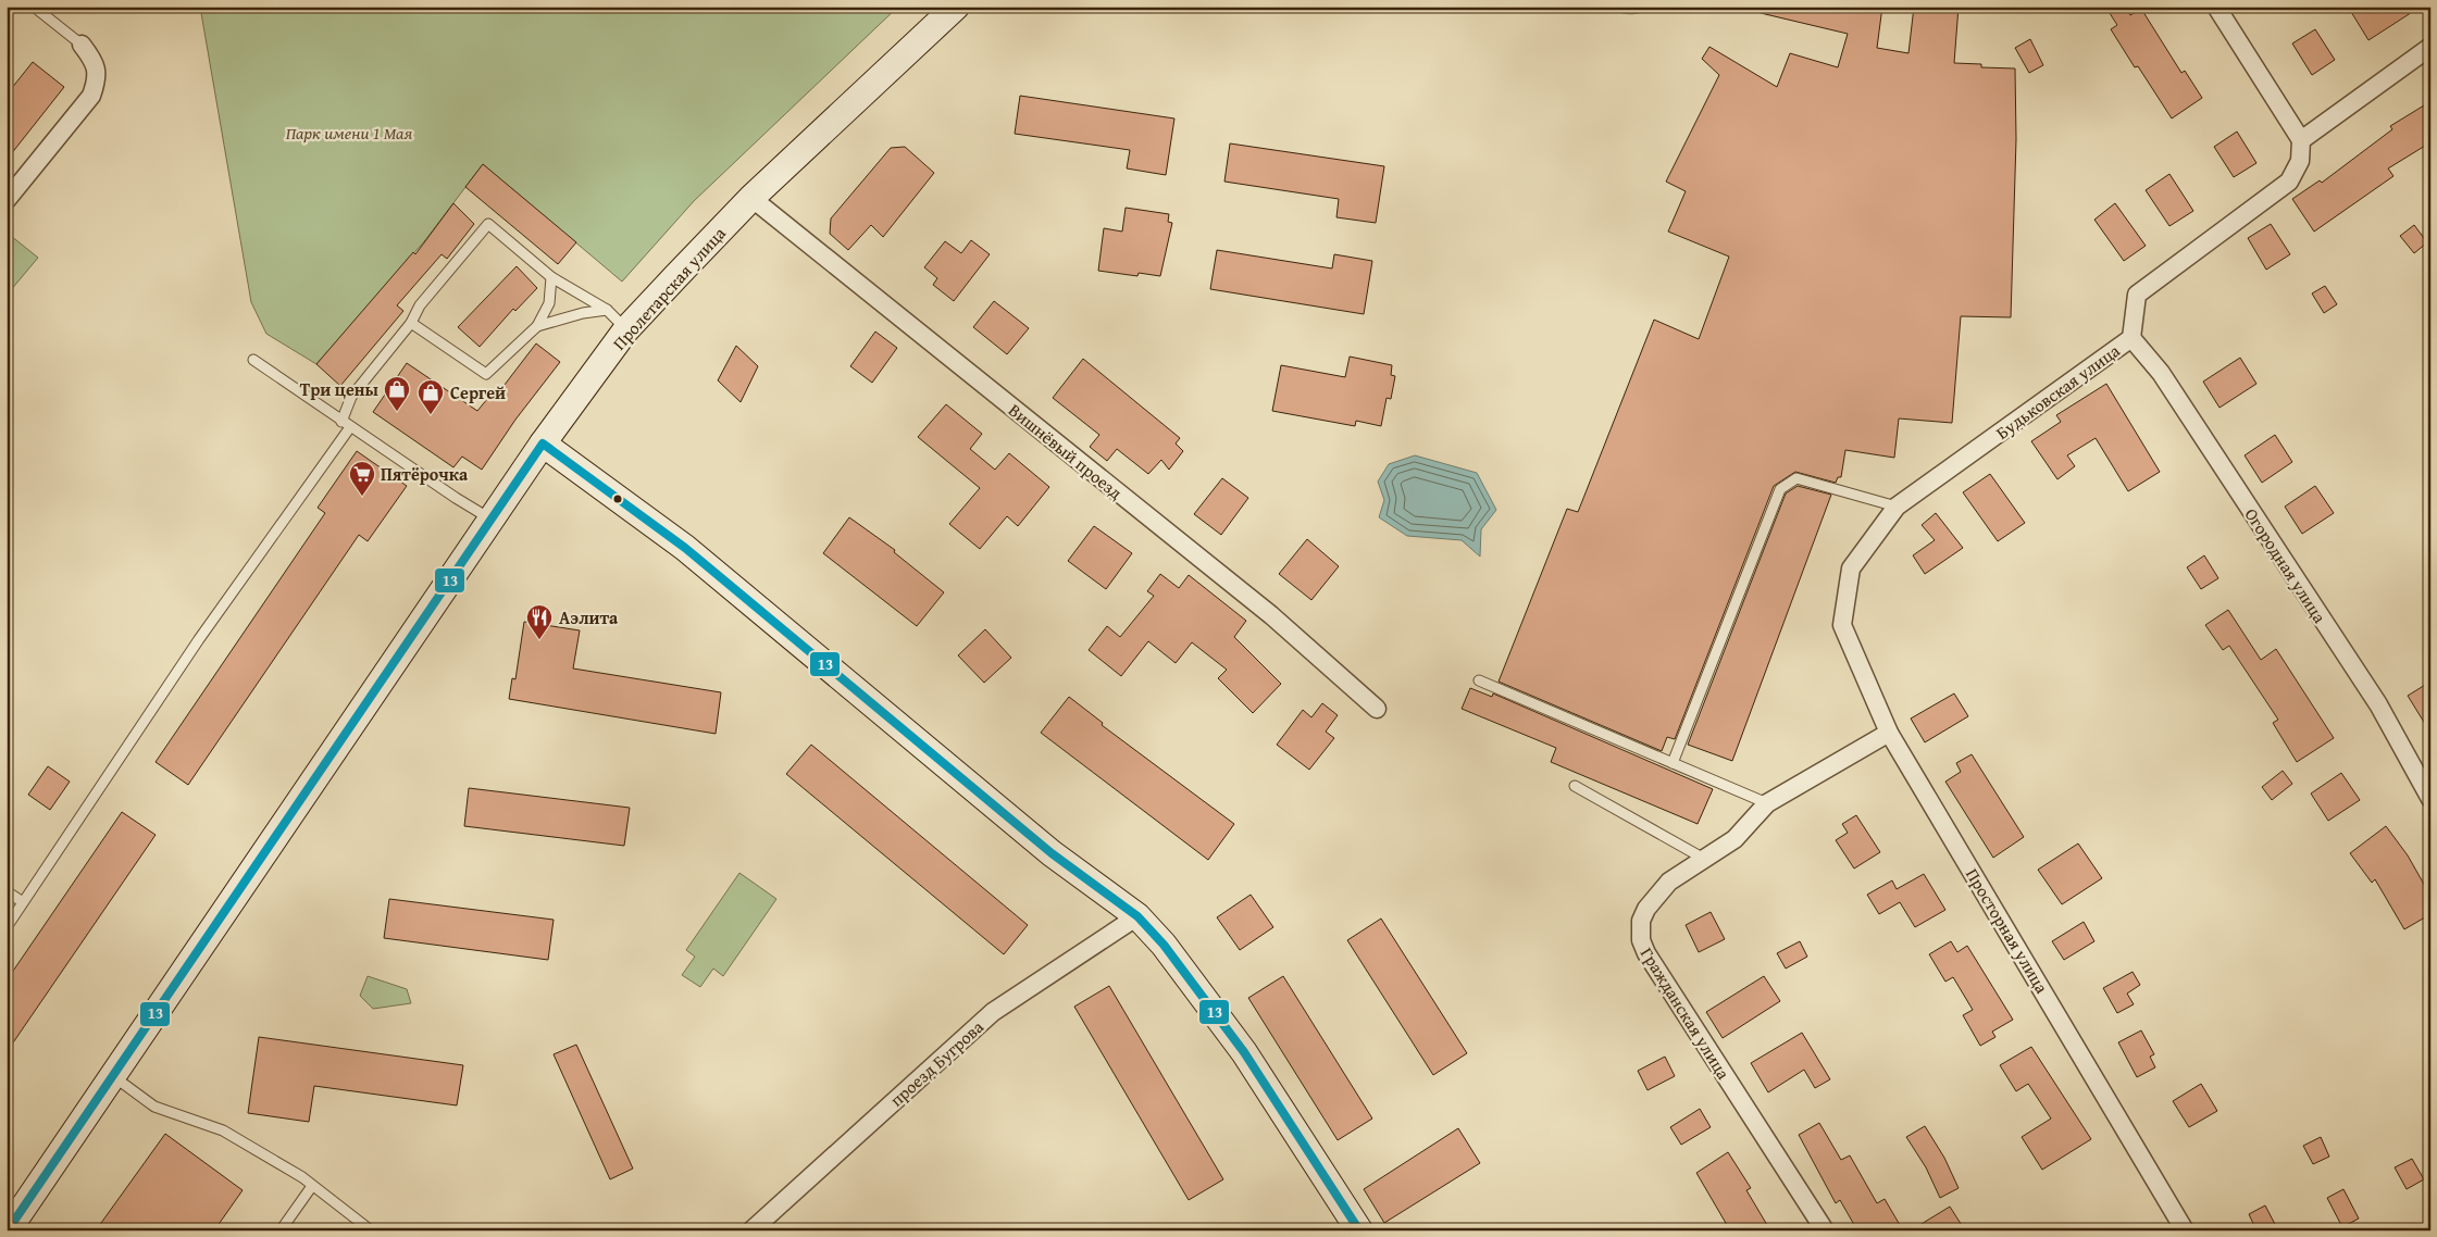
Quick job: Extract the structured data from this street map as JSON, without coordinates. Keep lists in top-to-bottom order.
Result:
{
  "streets": {
    "street": [
      "Пролетарская улица",
      "Будьковская улица",
      "Вишнёвый проезд",
      "Огородная улица",
      "Просторная улица",
      "Гражданская улица",
      "проезд Бугрова"
    ]
  },
  "crossings": [
    ["Пролетарская улица", "Вишнёвый проезд"],
    ["Будьковская улица", "Огородная улица"],
    ["Будьковская улица", "Просторная улица"],
    ["Просторная улица", "Гражданская улица"]
  ],
  "parks": ["Парк имени 1 Мая"],
  "places": {
    "shop": ["Три цены", "Сергей"],
    "supermarket": ["Пятёрочка"],
    "restaurant": ["Аэлита"]
  },
  "lines": ["transit line 13"]
}
